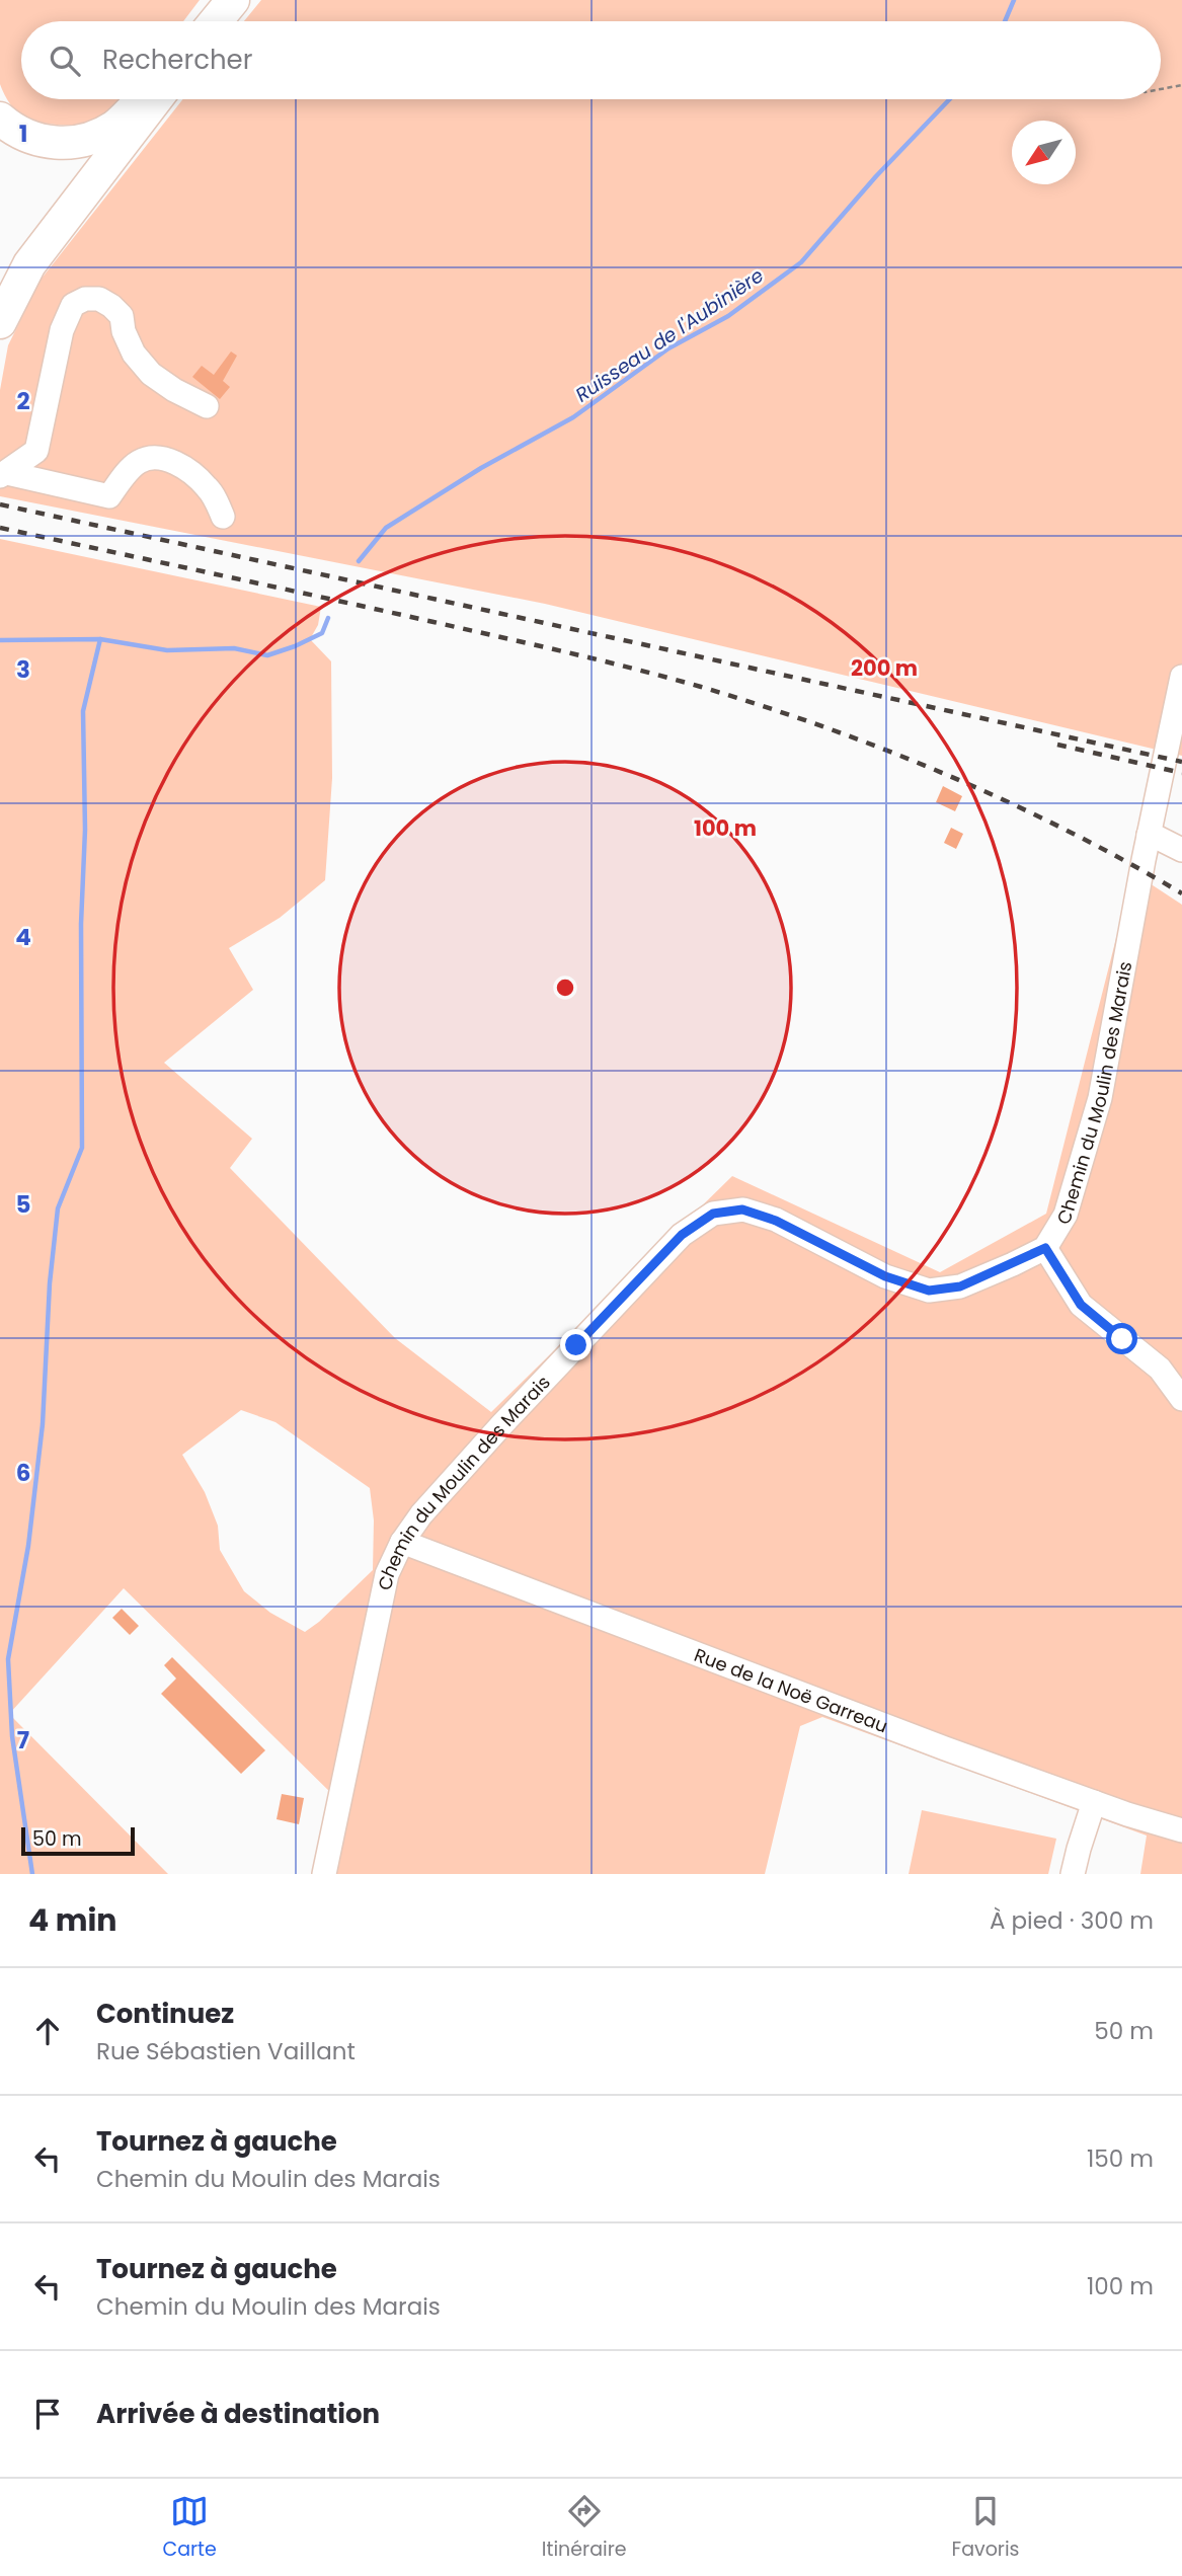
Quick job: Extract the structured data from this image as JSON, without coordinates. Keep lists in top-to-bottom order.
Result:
{
  "streets": {
    "street": ["Chemin du Moulin des Marais", "Rue de la Noë Garreau"]
  },
  "crossings": [
    ["Chemin du Moulin des Marais", "Rue de la Noë Garreau"]
  ],
  "water": ["Ruisseau de l'Aubinière"],
  "scale_bar": "50 m",
  "north": "bottom left",
  "page": {
    "search": "Rechercher",
    "scale": "50 m",
    "heading": ["4 min", "À pied · 300 m"],
    "list": [
      ["Continuez", "Rue Sébastien Vaillant", "50 m"],
      ["Tournez à gauche", "Chemin du Moulin des Marais", "150 m"],
      ["Tournez à gauche", "Chemin du Moulin des Marais", "100 m"],
      "Arrivée à destination"
    ],
    "nav": ["Carte", "Itinéraire", "Favoris"]
  },
  "grid": {
    "rows": [
      "1",
      "2",
      "3",
      "4",
      "5",
      "6",
      "7"
    ]
  },
  "rings": ["200 m", "100 m"]
}
